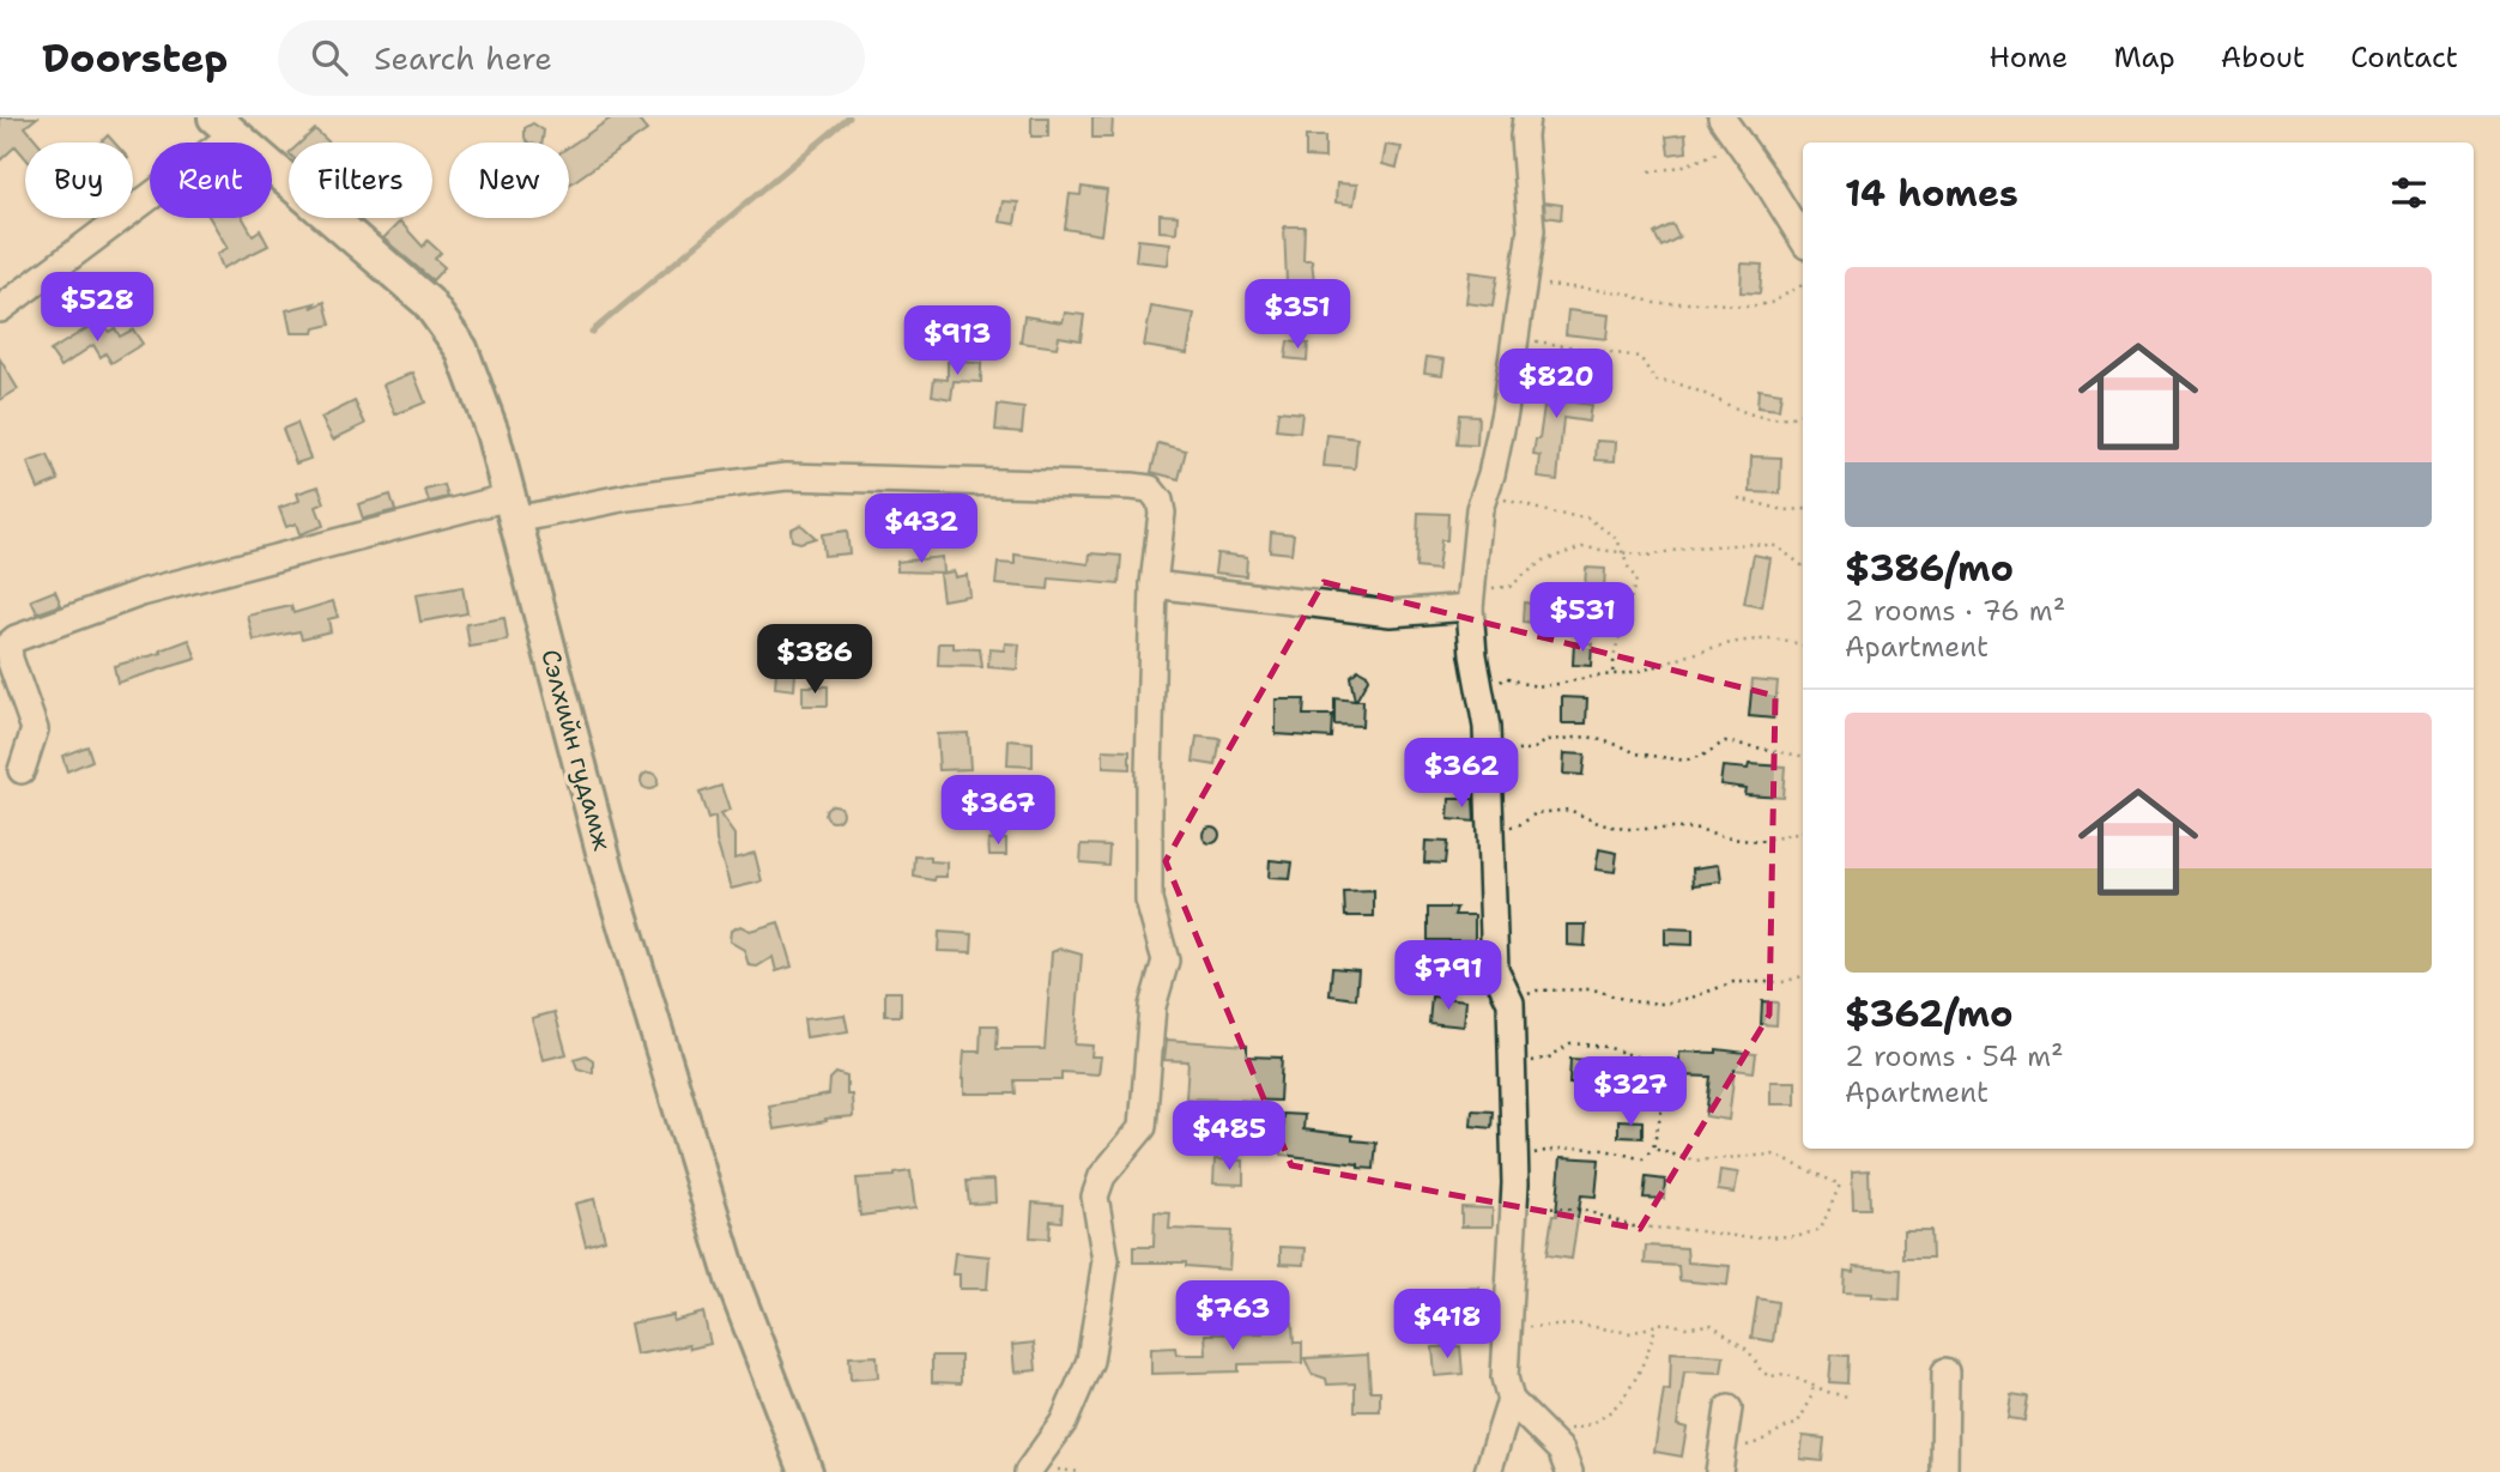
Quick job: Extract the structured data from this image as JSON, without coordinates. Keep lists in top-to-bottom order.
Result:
{
  "streets": {
    "main road": ["Сэлхийн гудамж"]
  },
  "page": {
    "header": "Doorstep",
    "search": "Search here",
    "nav": [
      "Home",
      "Map",
      "About",
      "Contact"
    ],
    "chip": [
      "Buy",
      "Rent",
      "Filters",
      "New"
    ],
    "heading": "14 homes",
    "list": [
      {
        "name": "$386/mo",
        "note": "2 rooms · 76 m² · Apartment"
      },
      {
        "name": "$362/mo",
        "note": "2 rooms · 54 m² · Apartment"
      }
    ],
    "price": [
      "$528",
      "$351",
      "$913",
      "$820",
      "$432",
      "$531",
      "$386",
      "$362",
      "$367",
      "$791",
      "$327",
      "$485",
      "$763",
      "$418"
    ]
  }
}
